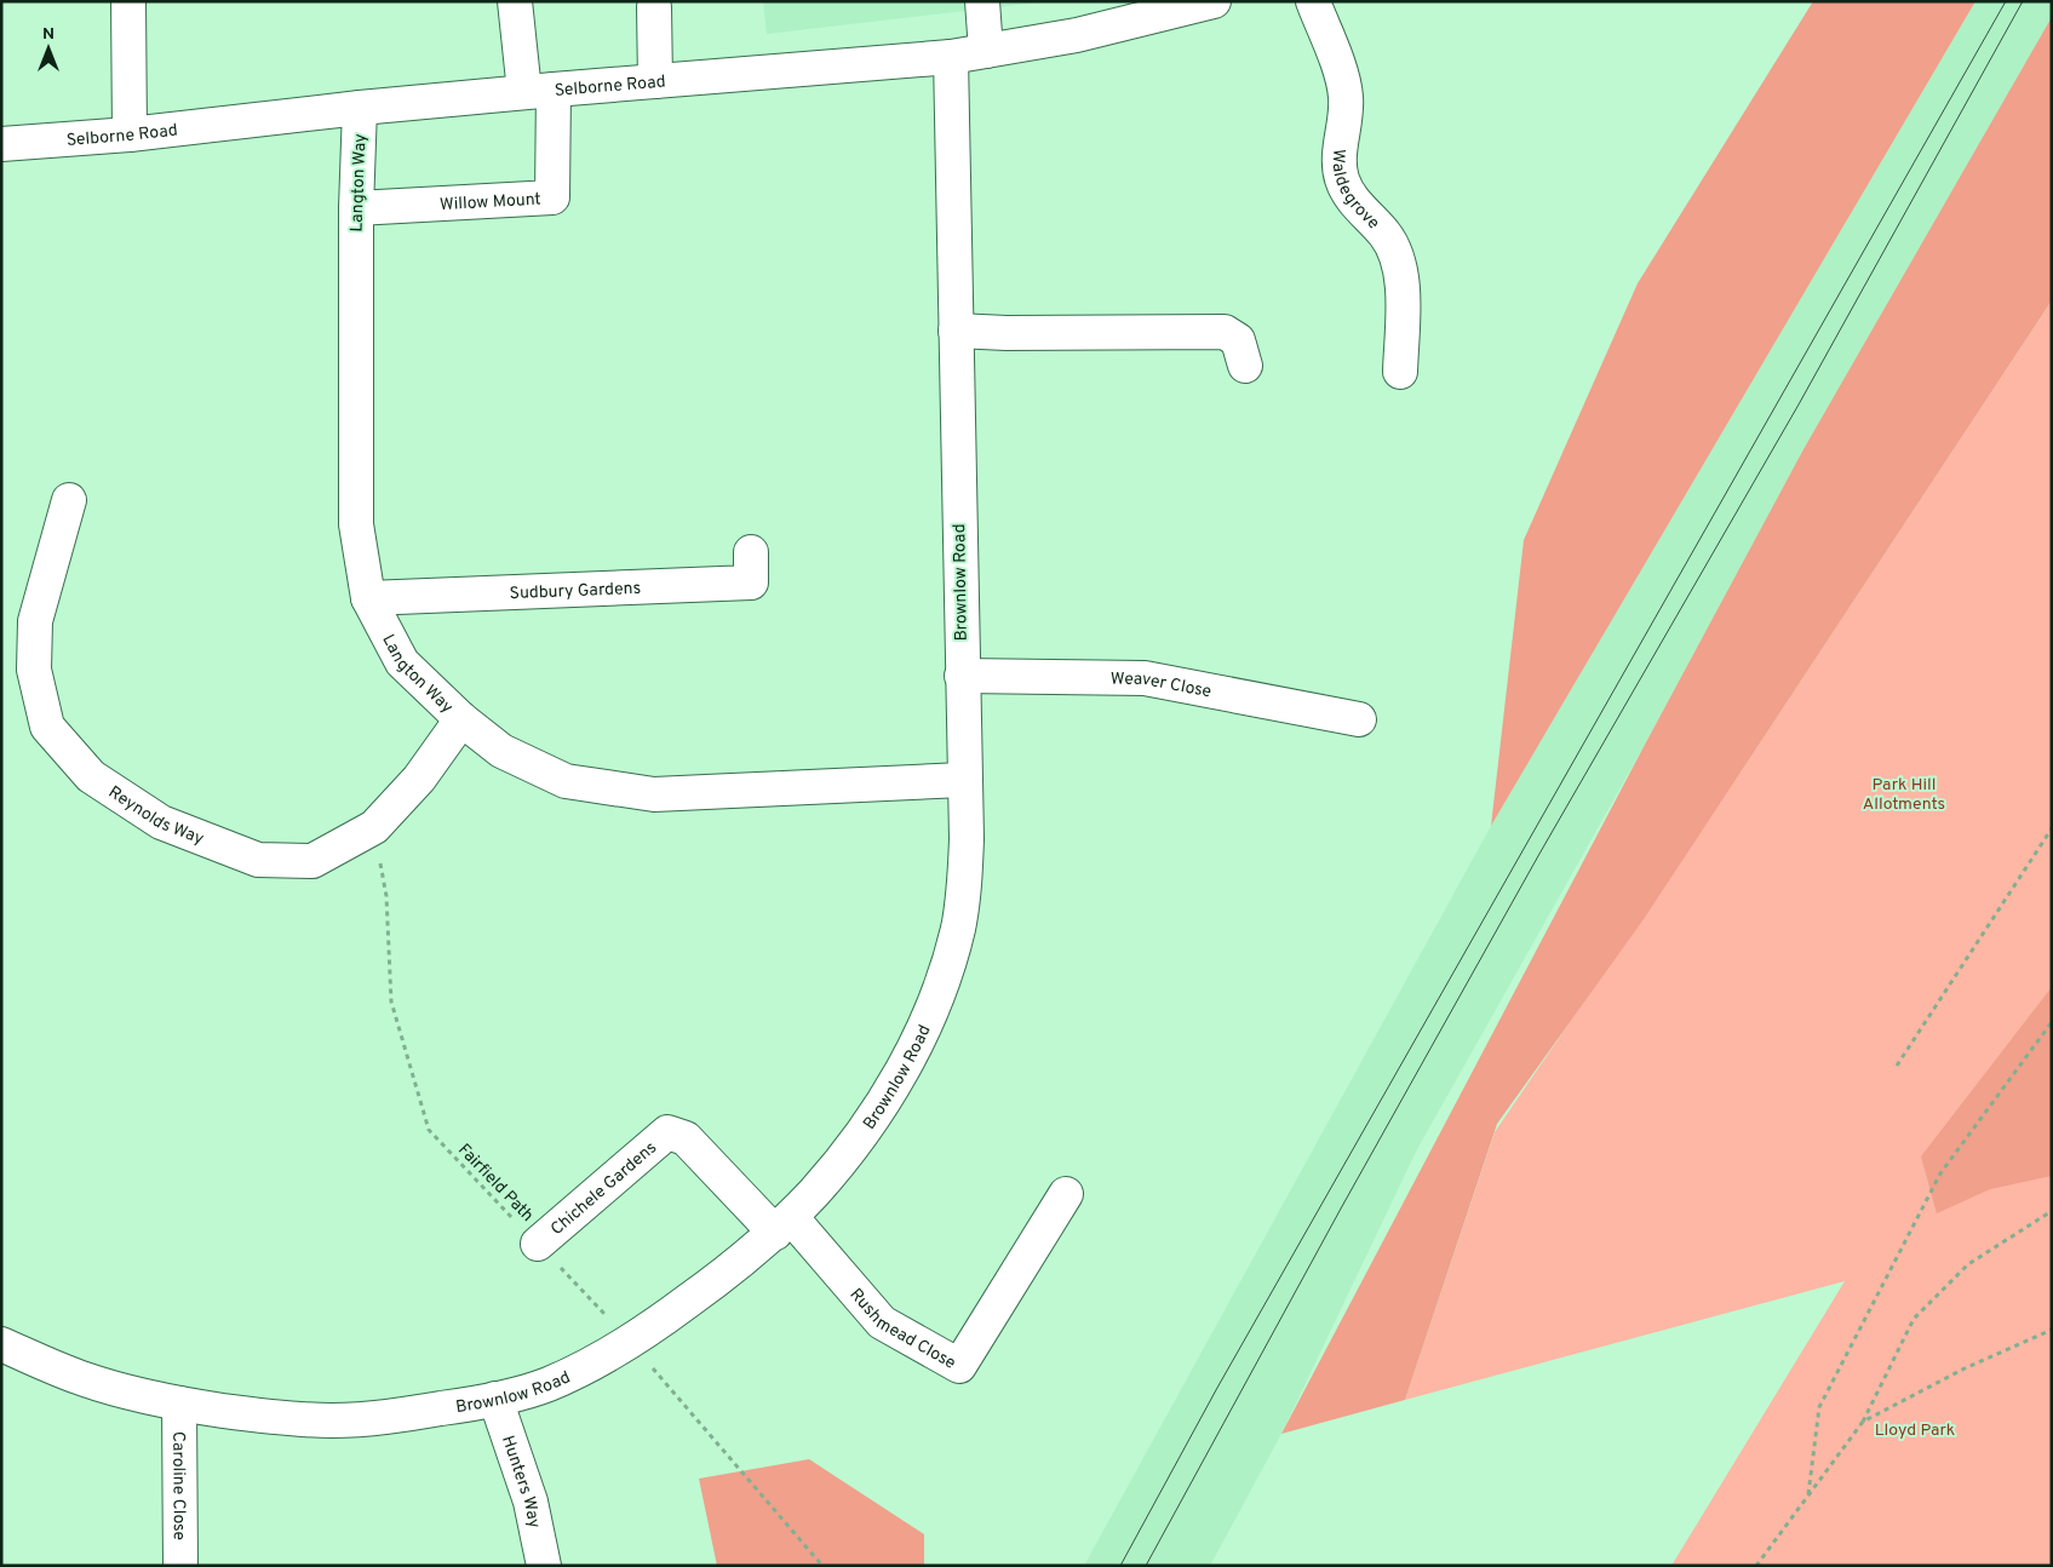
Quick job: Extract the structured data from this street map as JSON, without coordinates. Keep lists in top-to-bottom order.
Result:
{
  "streets": {
    "street": [
      "Selborne Road",
      "Langton Way",
      "Waldegrove",
      "Willow Mount",
      "Brownlow Road",
      "Sudbury Gardens",
      "Weaver Close",
      "Reynolds Way",
      "Chichele Gardens",
      "Rushmead Close",
      "Hunters Way",
      "Caroline Close"
    ],
    "path": ["Fairfield Path"]
  },
  "crossings": [
    ["Selborne Road", "Langton Way"],
    ["Selborne Road", "Willow Mount"],
    ["Selborne Road", "Brownlow Road"],
    ["Langton Way", "Willow Mount"],
    ["Langton Way", "Brownlow Road"],
    ["Langton Way", "Sudbury Gardens"],
    ["Langton Way", "Reynolds Way"],
    ["Brownlow Road", "Weaver Close"],
    ["Brownlow Road", "Fairfield Path"],
    ["Brownlow Road", "Chichele Gardens"],
    ["Brownlow Road", "Rushmead Close"],
    ["Brownlow Road", "Hunters Way"],
    ["Brownlow Road", "Caroline Close"],
    ["Reynolds Way", "Fairfield Path"],
    ["Fairfield Path", "Chichele Gardens"],
    ["Chichele Gardens", "Rushmead Close"]
  ],
  "parks": ["Park Hill Allotments", "Lloyd Park"],
  "north": "top"
}
